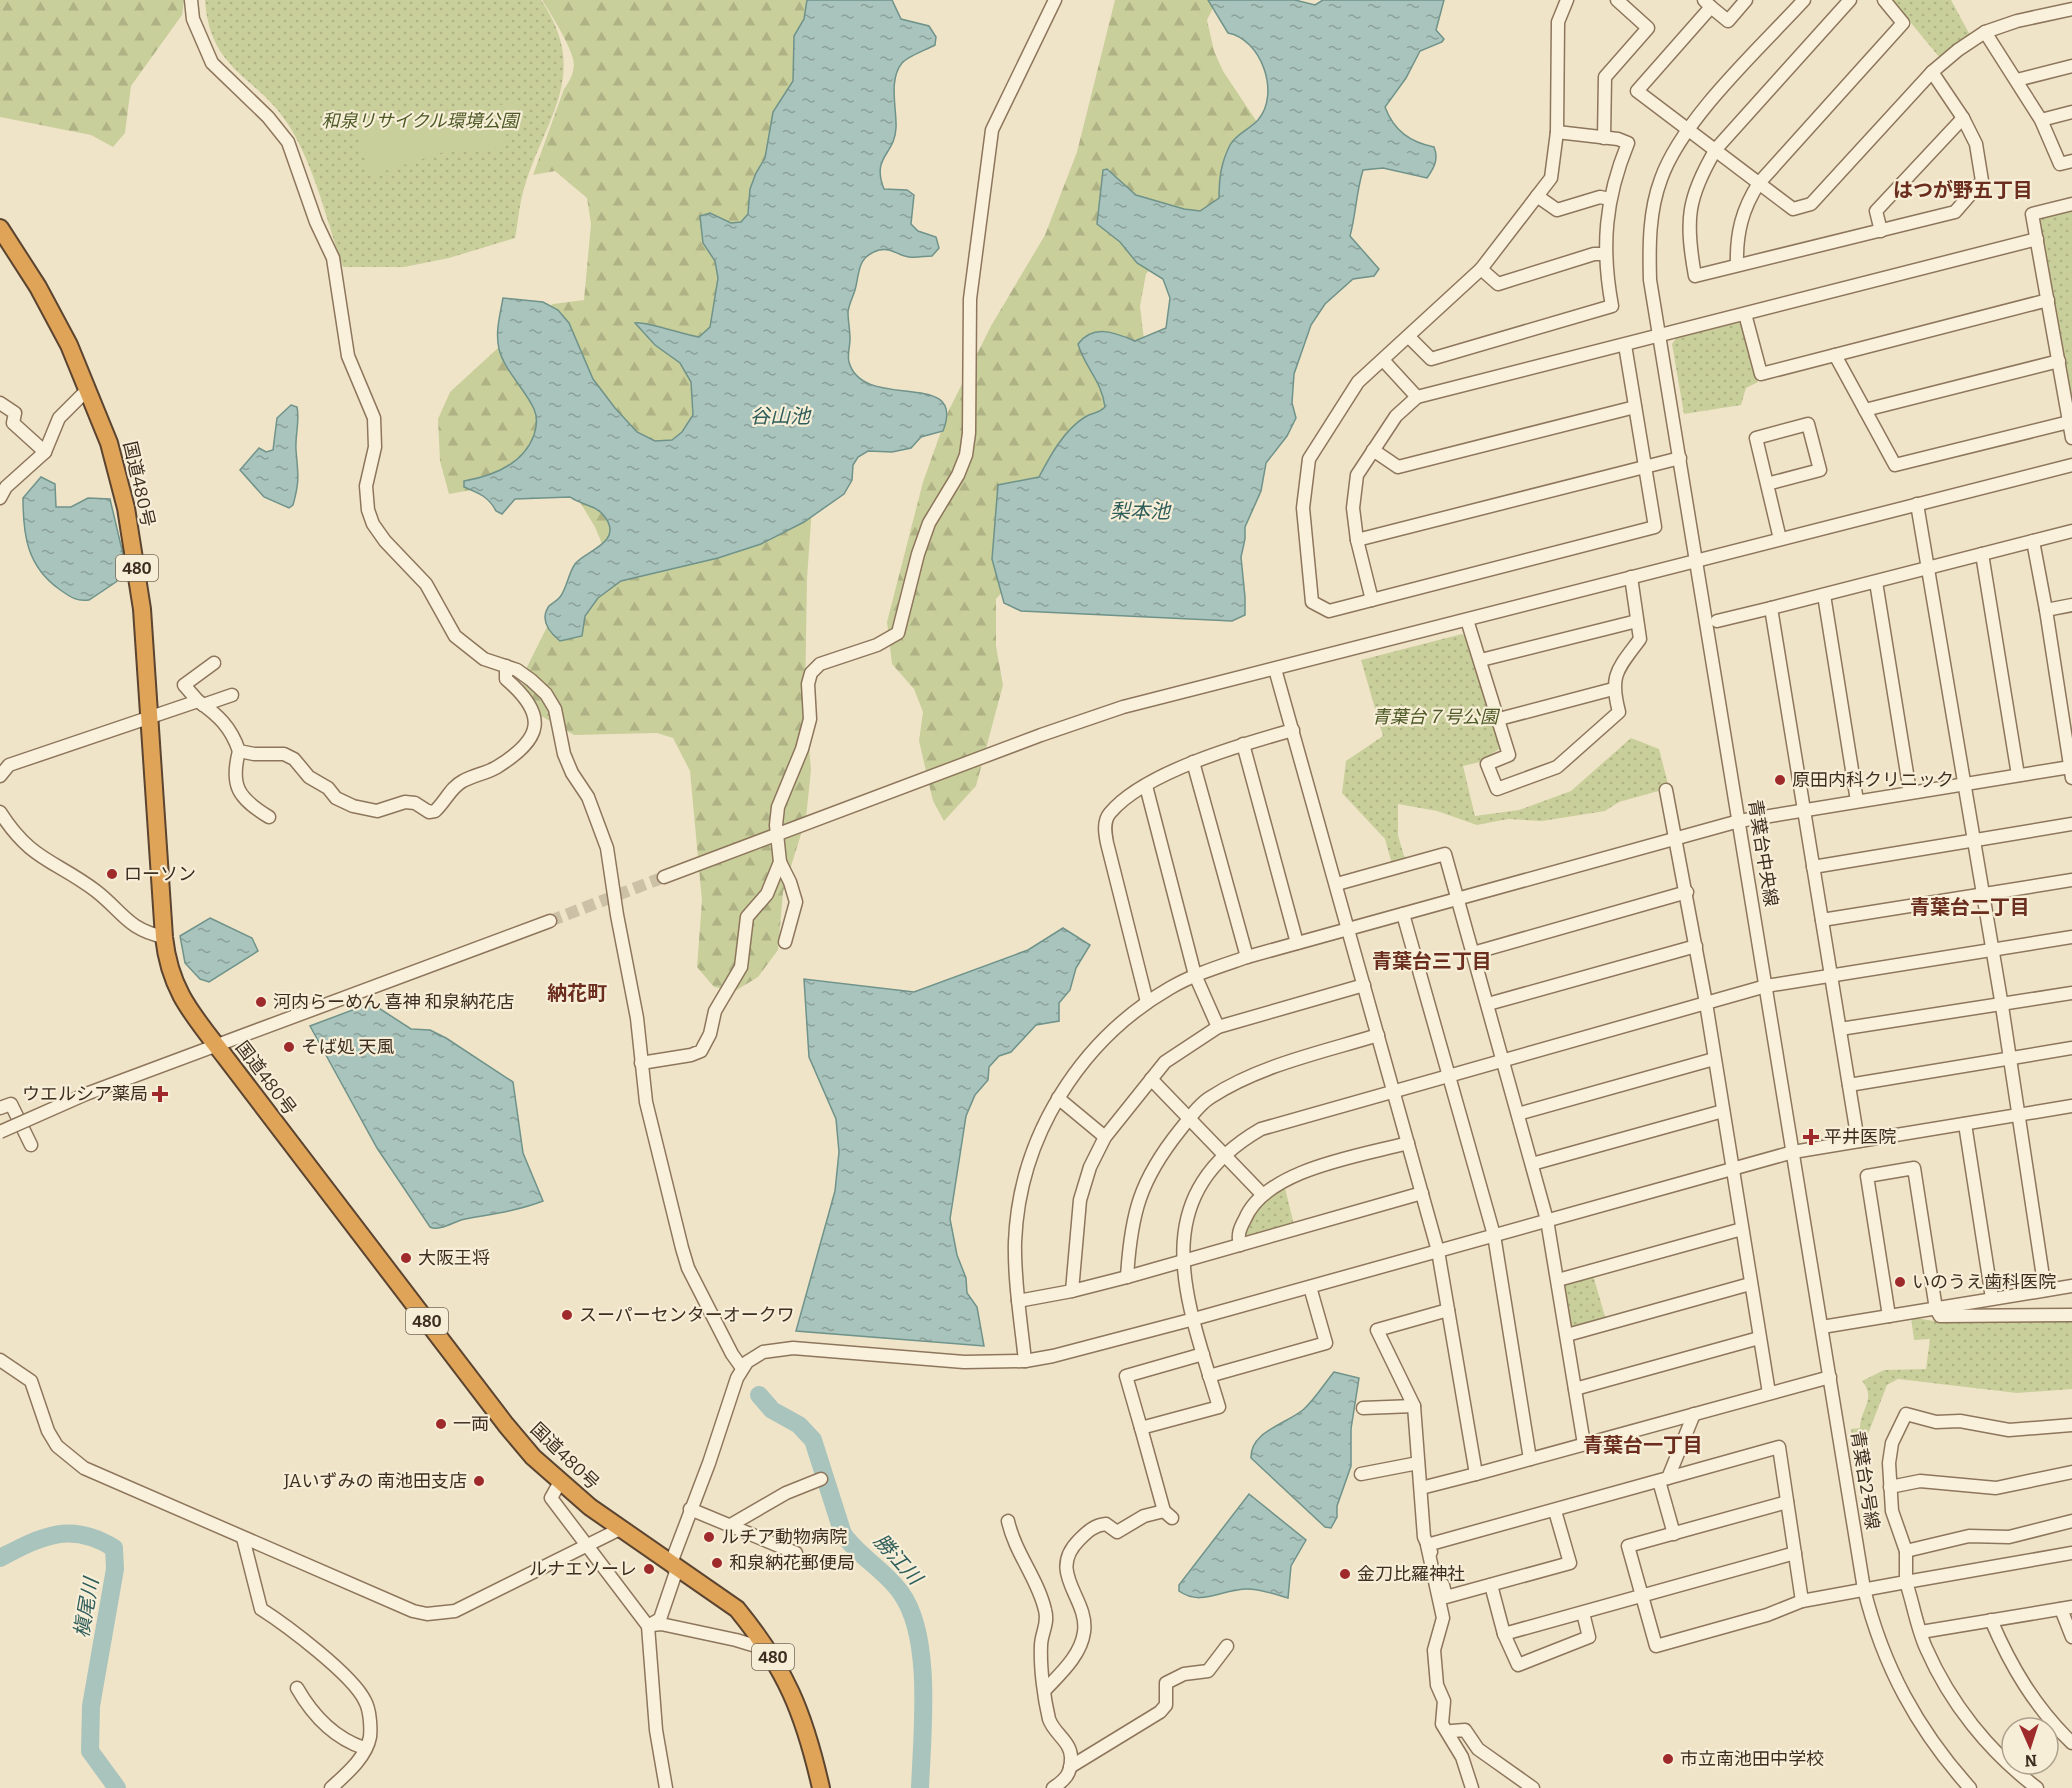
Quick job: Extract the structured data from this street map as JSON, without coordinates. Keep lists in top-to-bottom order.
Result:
{
  "streets": {
    "highway": ["国道480号", "480"],
    "street": ["青葉台中央線", "青葉台2号線"]
  },
  "crossings": [
    ["青葉台中央線", "青葉台2号線"]
  ],
  "districts": [
    "はつが野五丁目",
    "青葉台二丁目",
    "青葉台三丁目",
    "納花町",
    "青葉台一丁目"
  ],
  "water": [
    "谷山池",
    "梨本池",
    "勝江川",
    "槇尾川"
  ],
  "parks": ["和泉リサイクル環境公園", "青葉台７号公園"],
  "places": {
    "other": [
      "原田内科クリニック",
      "ローソン",
      "河内らーめん 喜神 和泉納花店",
      "そば処 天風",
      "大阪王将",
      "いのうえ歯科医院",
      "スーパーセンターオークワ",
      "一両",
      "JAいずみの 南池田支店",
      "ルチア動物病院",
      "和泉納花郵便局",
      "ルナエソーレ",
      "金刀比羅神社",
      "市立南池田中学校"
    ],
    "health": ["ウエルシア薬局", "平井医院"]
  },
  "north": "bottom"
}
